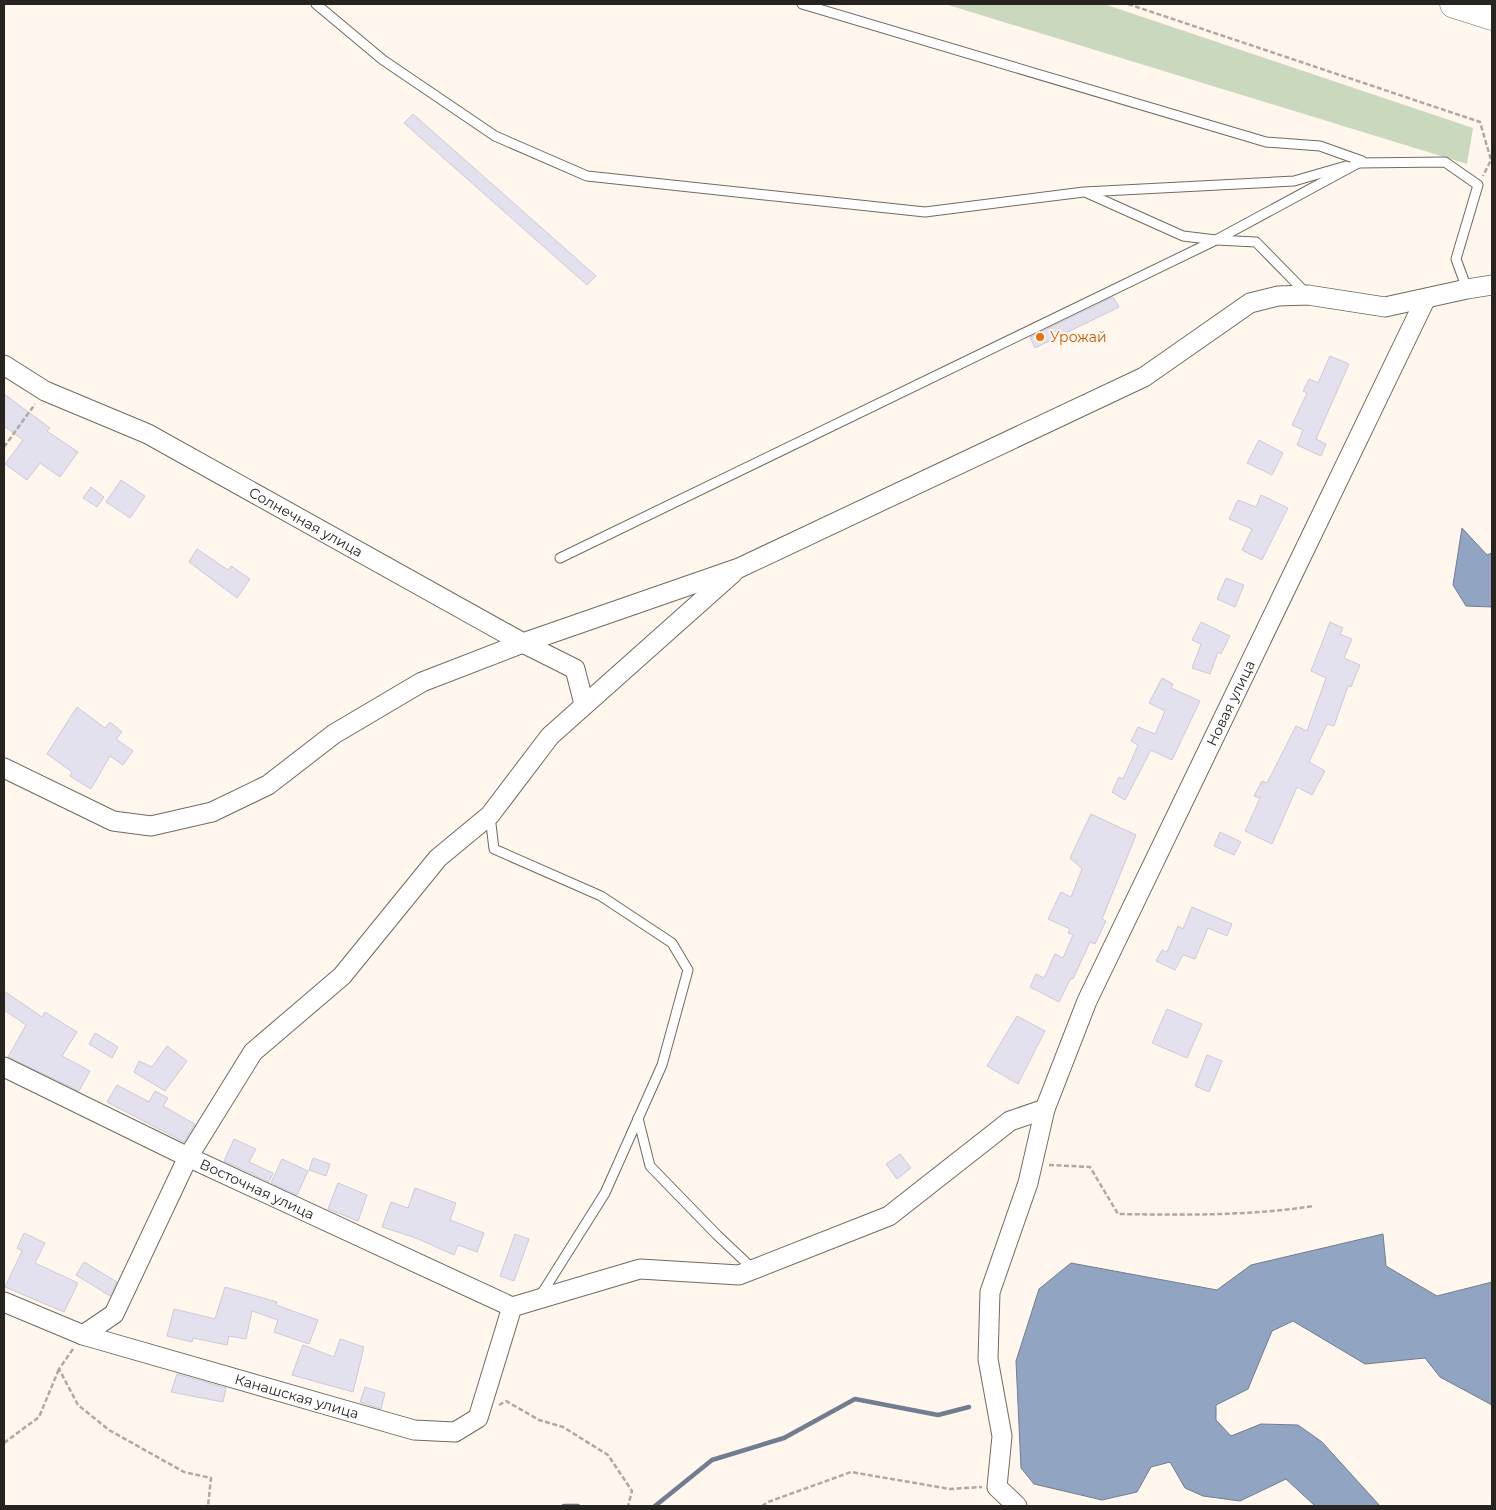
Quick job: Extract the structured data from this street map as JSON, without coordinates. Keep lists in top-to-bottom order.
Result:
{
  "streets": {
    "street": [
      "Солнечная улица",
      "Новая улица",
      "Восточная улица",
      "Канашская улица"
    ]
  },
  "places": ["Урожай"]
}
